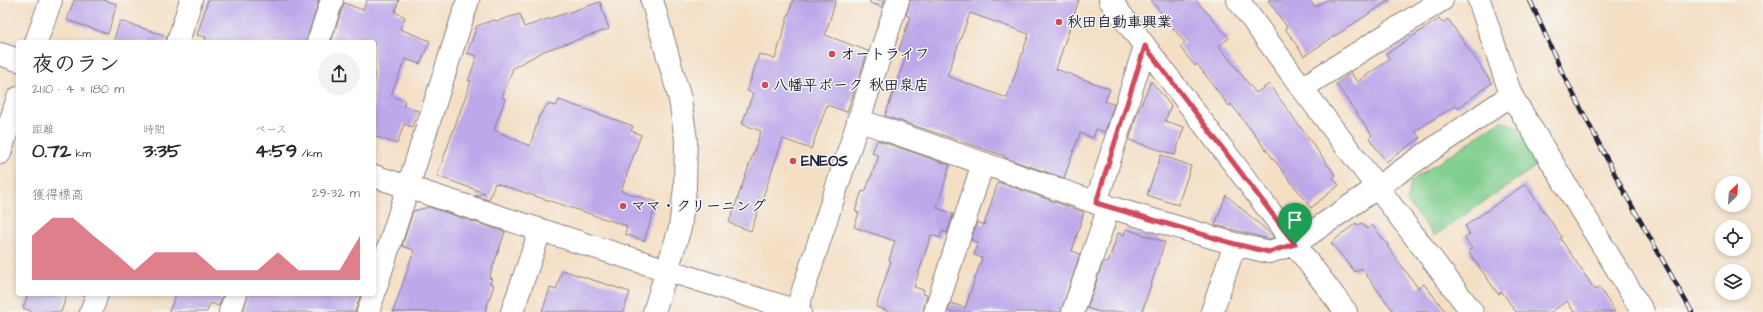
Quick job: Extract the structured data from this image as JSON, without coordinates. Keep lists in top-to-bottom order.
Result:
{
  "places": [
    "秋田自動車興業",
    "オートライフ",
    "八幡平ポーク 秋田泉店",
    "ENEOS",
    "ママ・クリーニング"
  ],
  "north": "top right",
  "page": {
    "heading": ["夜のラン", "21:10 · 4 × 180 m"],
    "stats": [
      ["距離", "0.72 km"],
      ["時間", "3:35"],
      ["ペース", "4:59 /km"]
    ],
    "chart": ["獲得標高", "29–32 m"]
  }
}
